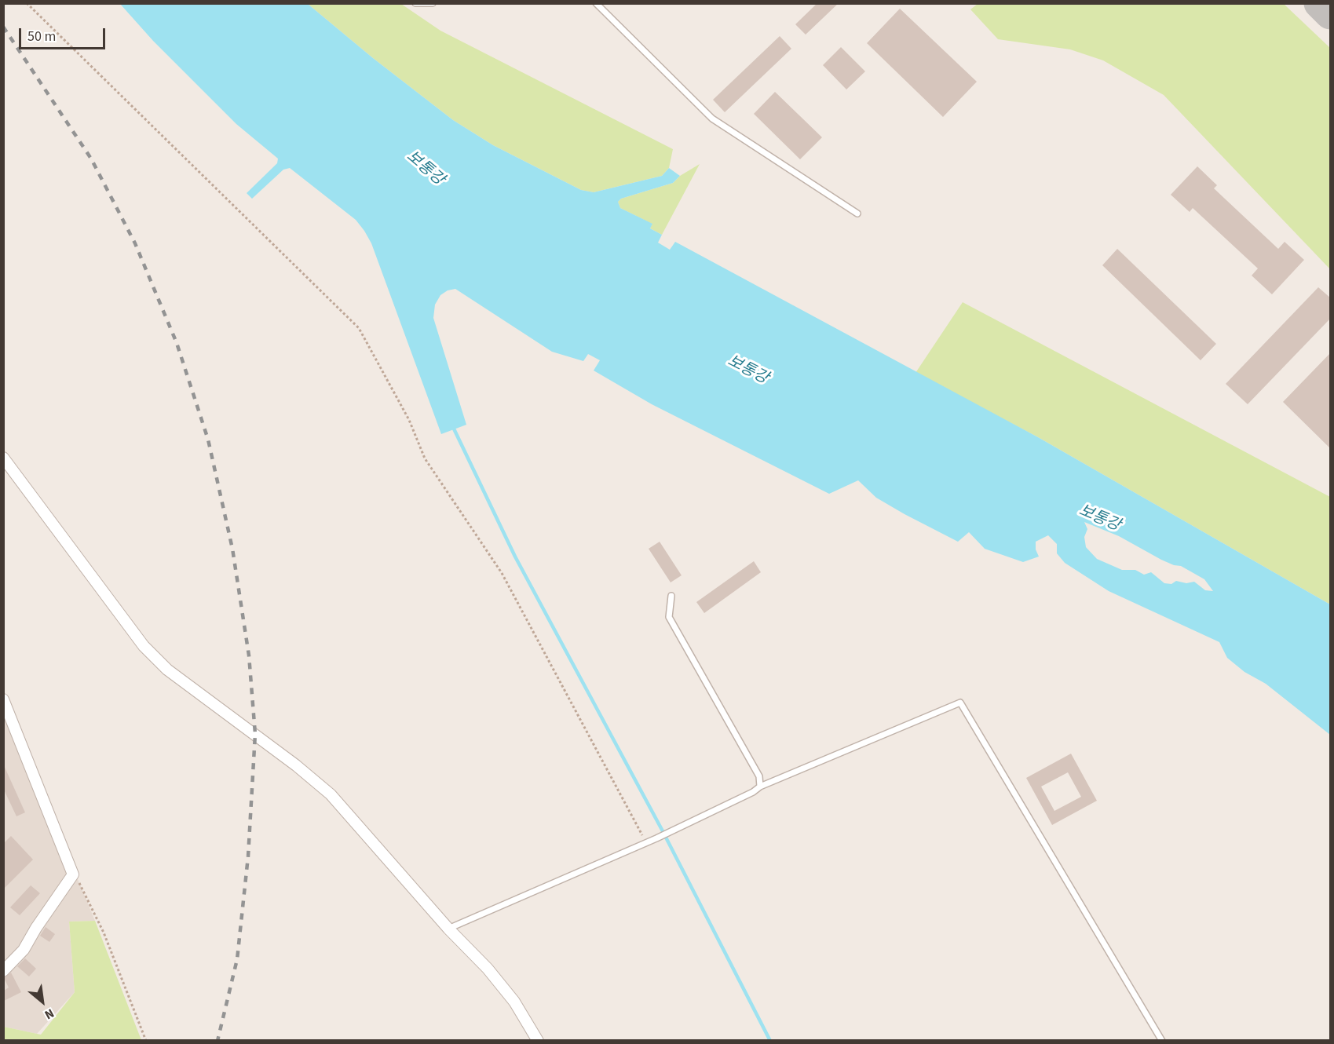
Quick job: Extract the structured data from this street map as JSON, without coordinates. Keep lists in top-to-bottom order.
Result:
{
  "water": ["보통강"],
  "scale_bar": "50 m",
  "north": "bottom right"
}
